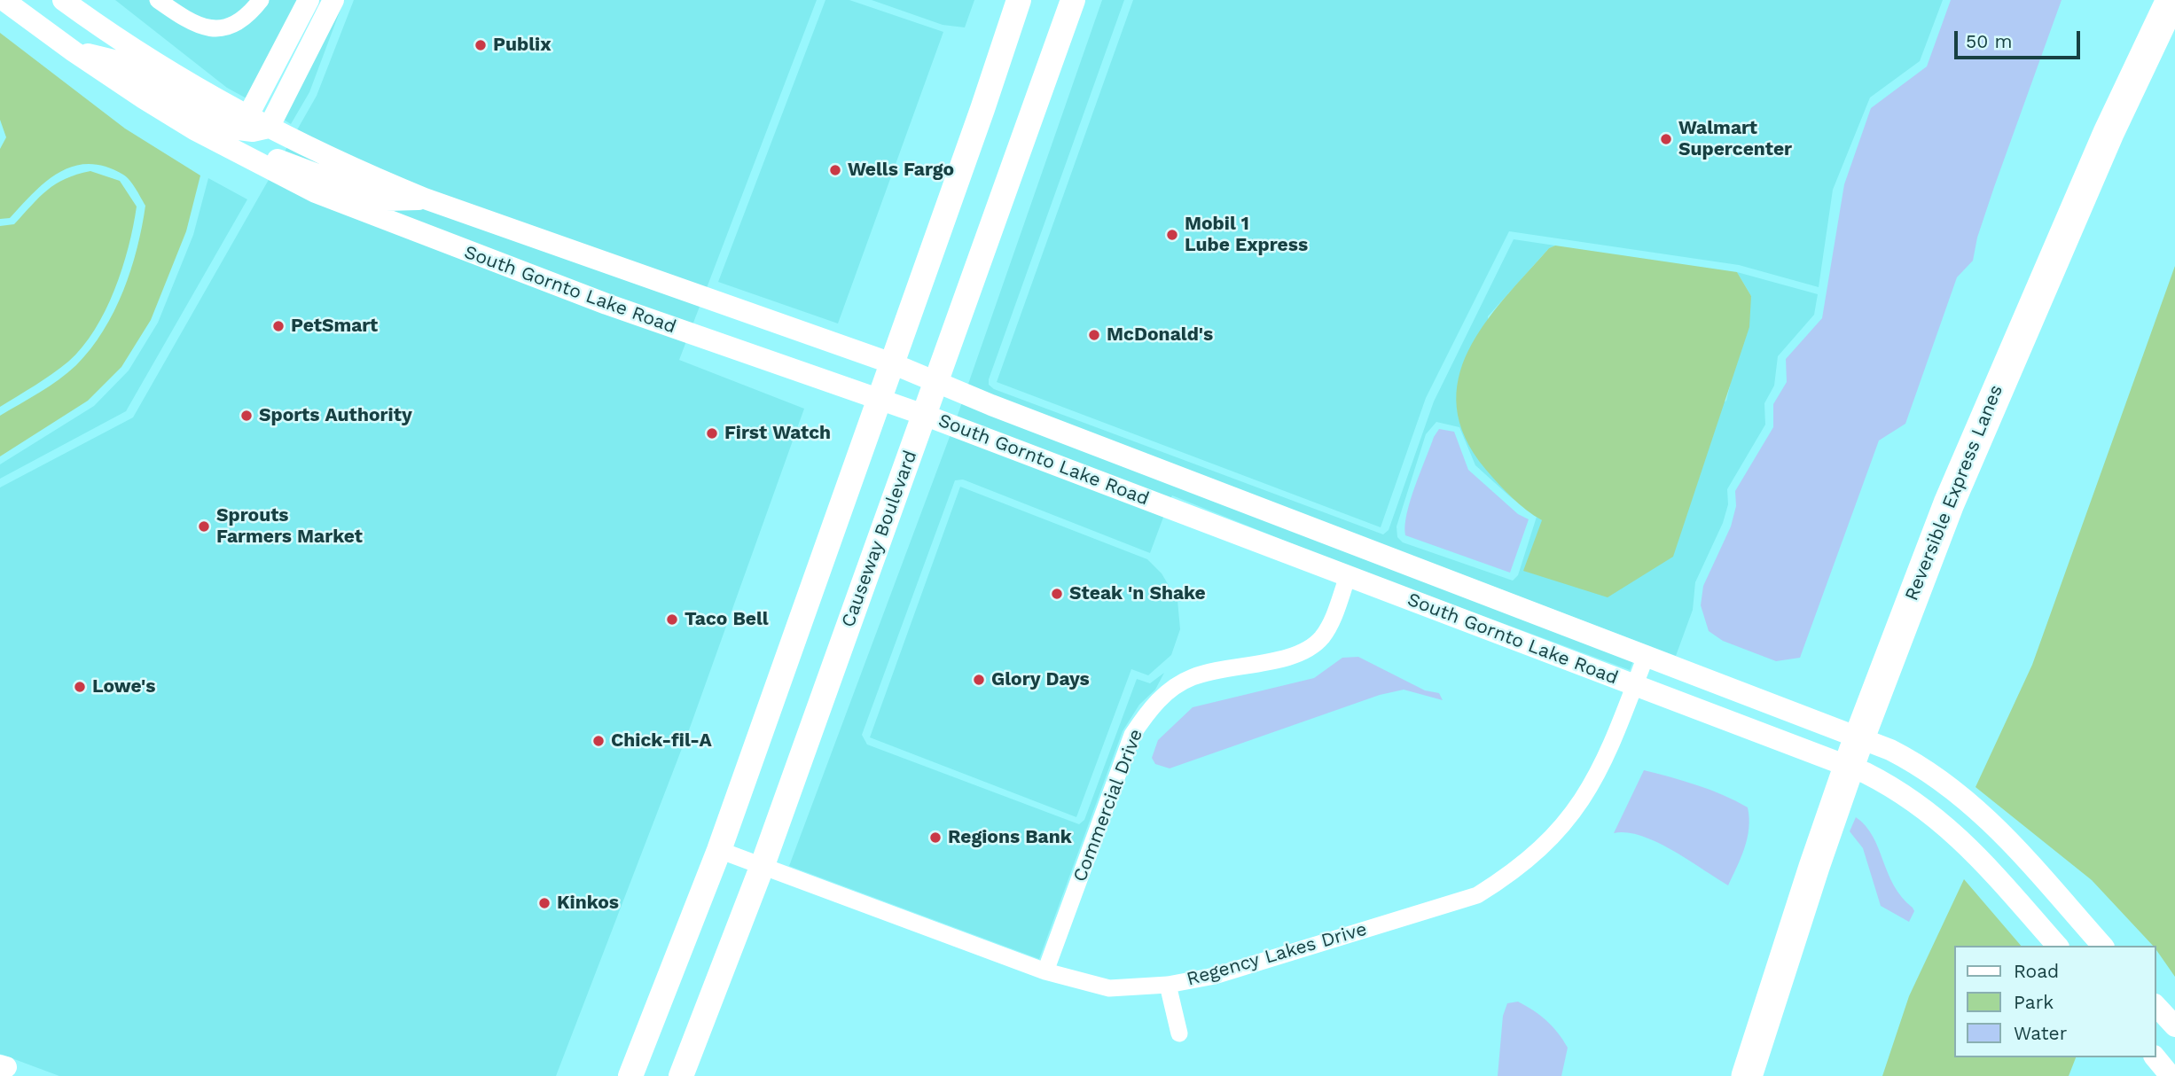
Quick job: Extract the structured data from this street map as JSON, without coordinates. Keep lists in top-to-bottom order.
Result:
{
  "streets": {
    "highway": ["Reversible Express Lanes"],
    "main road": ["Causeway Boulevard"],
    "street": ["South Gornto Lake Road", "Commercial Drive", "Regency Lakes Drive"]
  },
  "crossings": [
    ["South Gornto Lake Road", "Causeway Boulevard"],
    ["South Gornto Lake Road", "Commercial Drive"],
    ["South Gornto Lake Road", "Regency Lakes Drive"],
    ["Causeway Boulevard", "Regency Lakes Drive"],
    ["Commercial Drive", "Regency Lakes Drive"]
  ],
  "places": [
    "Publix",
    "Walmart Supercenter",
    "Wells Fargo",
    "Mobil 1 Lube Express",
    "PetSmart",
    "McDonald's",
    "Sports Authority",
    "First Watch",
    "Sprouts Farmers Market",
    "Steak 'n Shake",
    "Taco Bell",
    "Glory Days",
    "Lowe's",
    "Chick-fil-A",
    "Regions Bank",
    "Kinkos"
  ],
  "legend": ["Road", "Park", "Water"],
  "scale_bar": "50 m"
}
